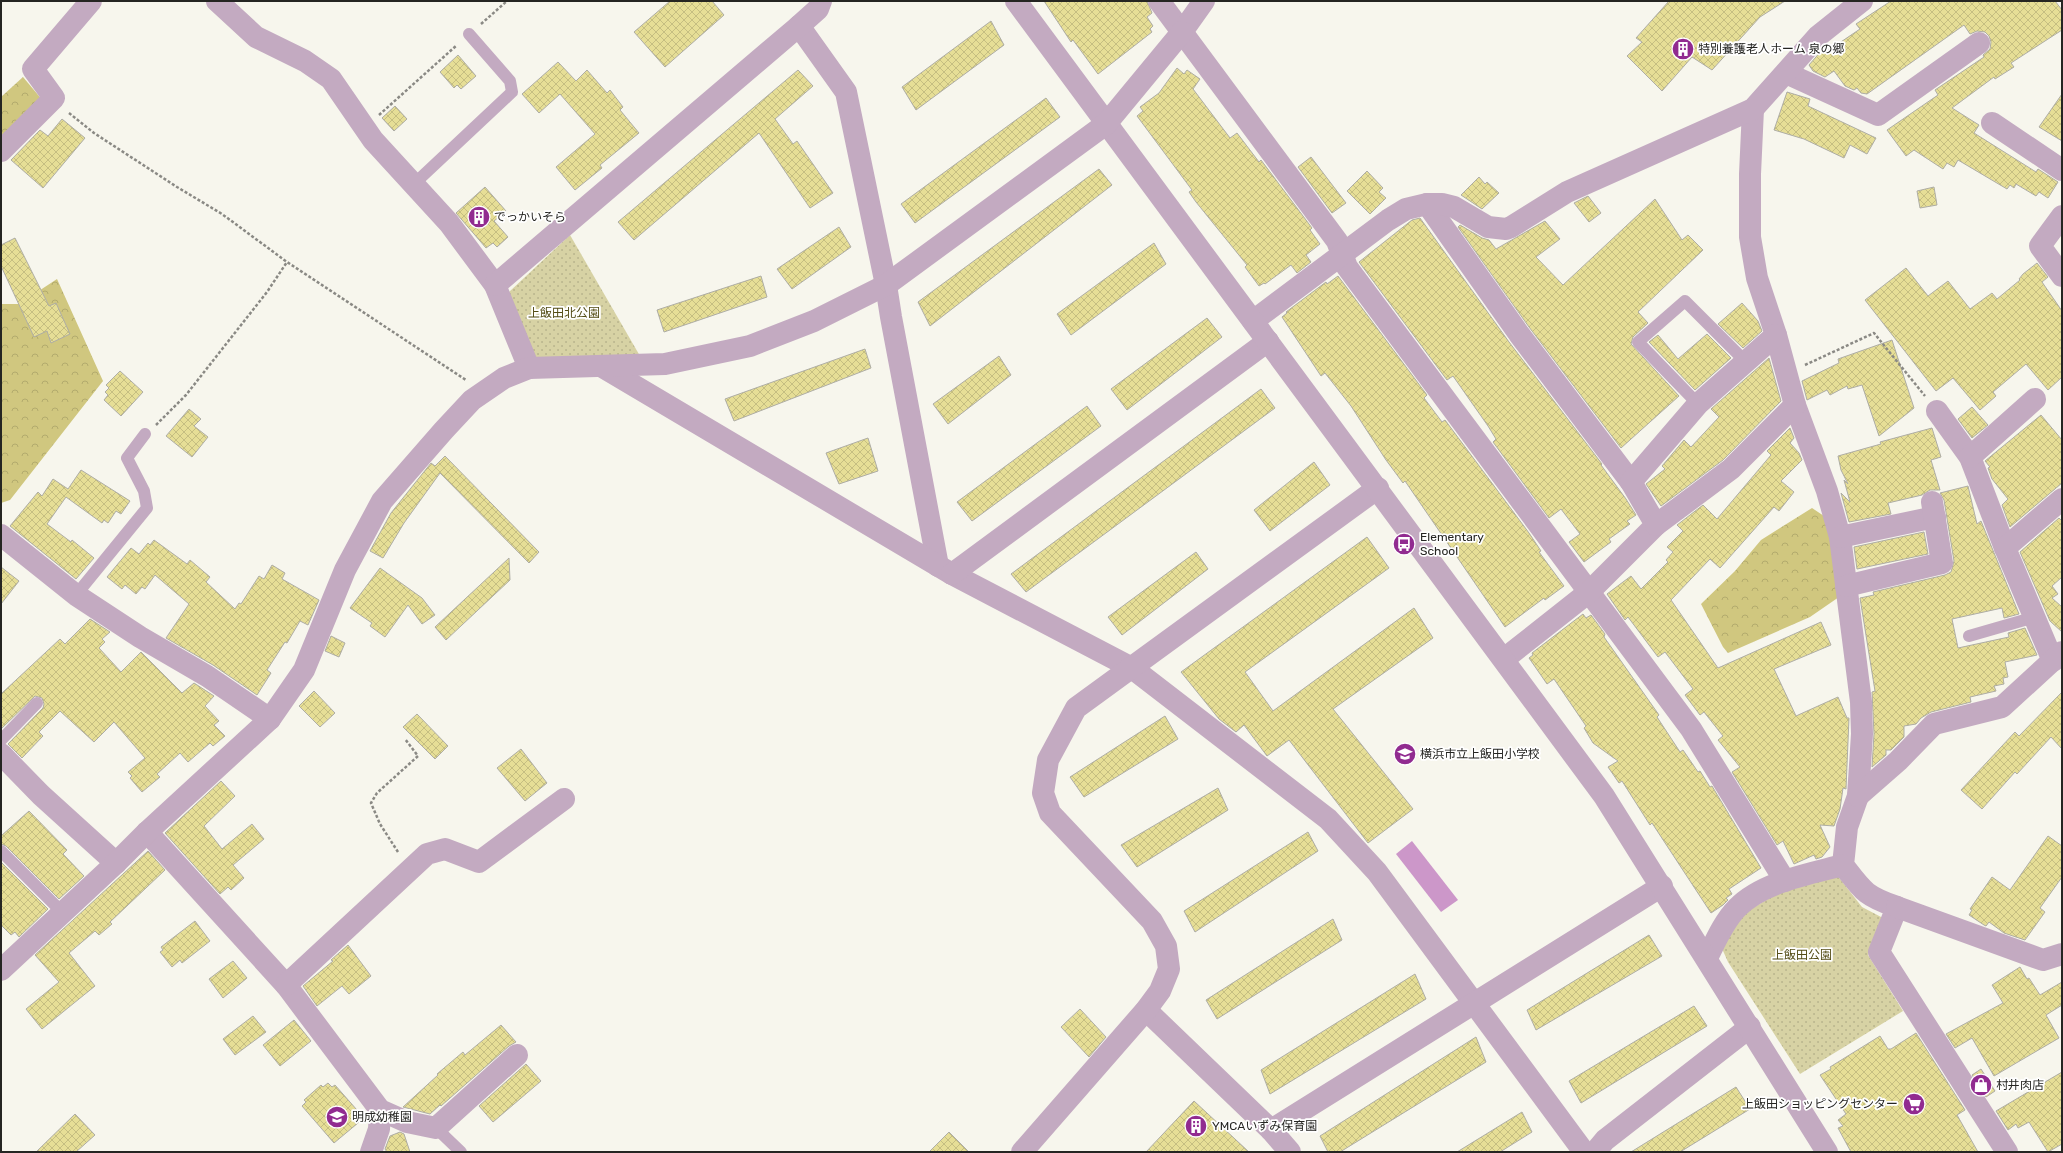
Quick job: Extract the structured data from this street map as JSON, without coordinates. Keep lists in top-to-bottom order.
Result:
{
  "parks": ["上飯田北公園", "上飯田公園"],
  "places": {
    "building": ["特別養護老人ホーム 泉の郷", "でっかいそら", "YMCAいずみ保育園"],
    "bus stop": ["Elementary School"],
    "school or university": ["横浜市立上飯田小学校", "明成幼稚園"],
    "shop": ["村井肉店"],
    "supermarket": ["上飯田ショッピングセンター"]
  }
}
